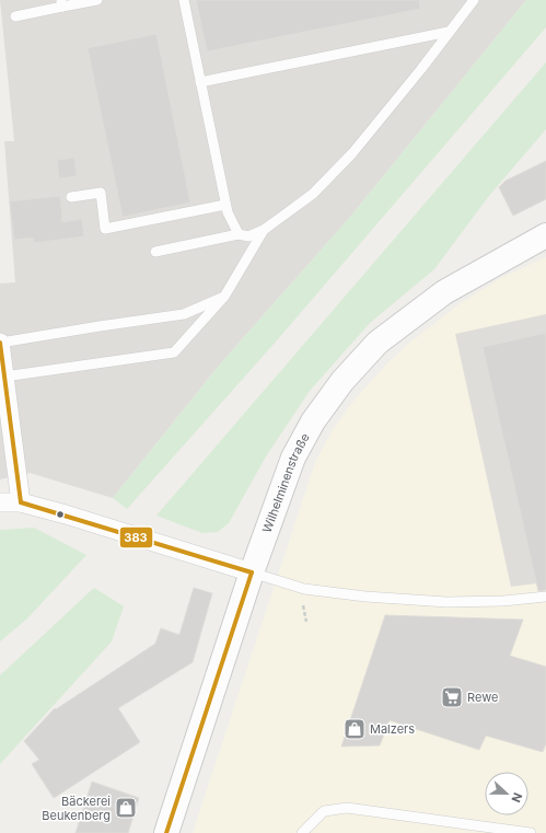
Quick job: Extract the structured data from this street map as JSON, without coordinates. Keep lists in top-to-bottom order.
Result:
{
  "streets": {
    "street": ["Wilhelminenstraße"]
  },
  "places": {
    "supermarket": ["Rewe"],
    "shop": ["Malzers", "Bäckerei Beukenberg"]
  },
  "lines": ["transit line 383"],
  "north": "right"
}
